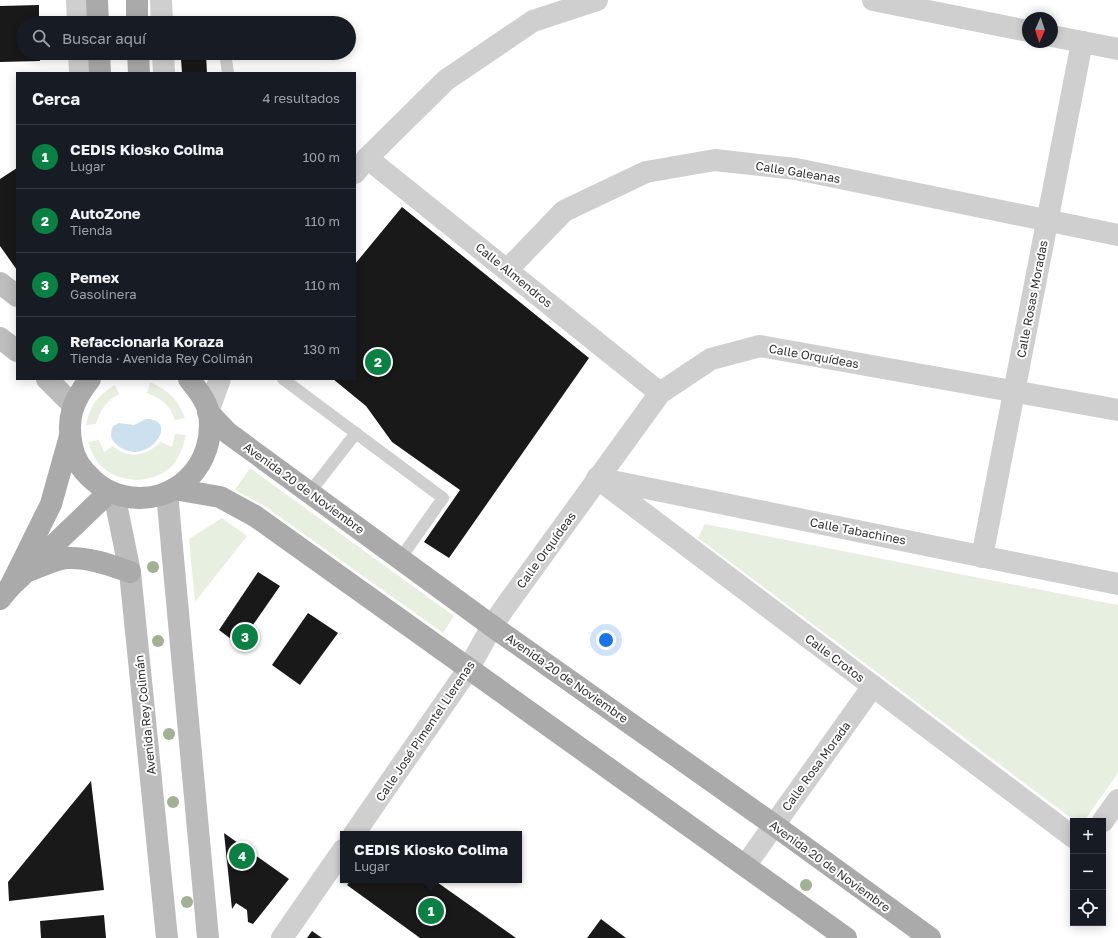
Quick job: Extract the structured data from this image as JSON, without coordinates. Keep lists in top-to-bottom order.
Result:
{
  "streets": {
    "main road": ["Avenida 20 de Noviembre", "Avenida Rey Colimán"],
    "street": [
      "Calle Galeanas",
      "Calle Almendros",
      "Calle Rosas Moradas",
      "Calle Orquídeas",
      "Calle Tabachines",
      "Calle Crotos",
      "Calle José Pimentel Llerenas",
      "Calle Rosa Morada"
    ]
  },
  "crossings": [
    ["Calle Galeanas", "Calle Almendros"],
    ["Calle Galeanas", "Calle Rosas Moradas"],
    ["Calle Almendros", "Calle Orquídeas"],
    ["Calle Rosas Moradas", "Calle Orquídeas"],
    ["Calle Rosas Moradas", "Calle Tabachines"],
    ["Calle Orquídeas", "Avenida 20 de Noviembre"],
    ["Calle Orquídeas", "Calle Tabachines"],
    ["Calle Orquídeas", "Calle Crotos"],
    ["Calle Orquídeas", "Calle José Pimentel Llerenas"],
    ["Avenida 20 de Noviembre", "Calle José Pimentel Llerenas"],
    ["Avenida 20 de Noviembre", "Calle Rosa Morada"],
    ["Calle Tabachines", "Calle Crotos"],
    ["Calle Crotos", "Calle Rosa Morada"]
  ],
  "north": "bottom",
  "page": {
    "search": "Buscar aquí",
    "heading": ["Cerca", "4 resultados"],
    "list": [
      {
        "mark": "1",
        "name": "CEDIS Kiosko Colima",
        "note": "Lugar",
        "value": "100 m"
      },
      {
        "mark": "2",
        "name": "AutoZone",
        "note": "Tienda",
        "value": "110 m"
      },
      {
        "mark": "3",
        "name": "Pemex",
        "note": "Gasolinera",
        "value": "110 m"
      },
      {
        "mark": "4",
        "name": "Refaccionaria Koraza",
        "note": "Tienda · Avenida Rey Colimán",
        "value": "130 m"
      }
    ],
    "pins": [
      "2",
      "3",
      "4",
      "1"
    ],
    "map_buttons": ["+", "−"],
    "popup": ["CEDIS Kiosko Colima", "Lugar"]
  }
}
